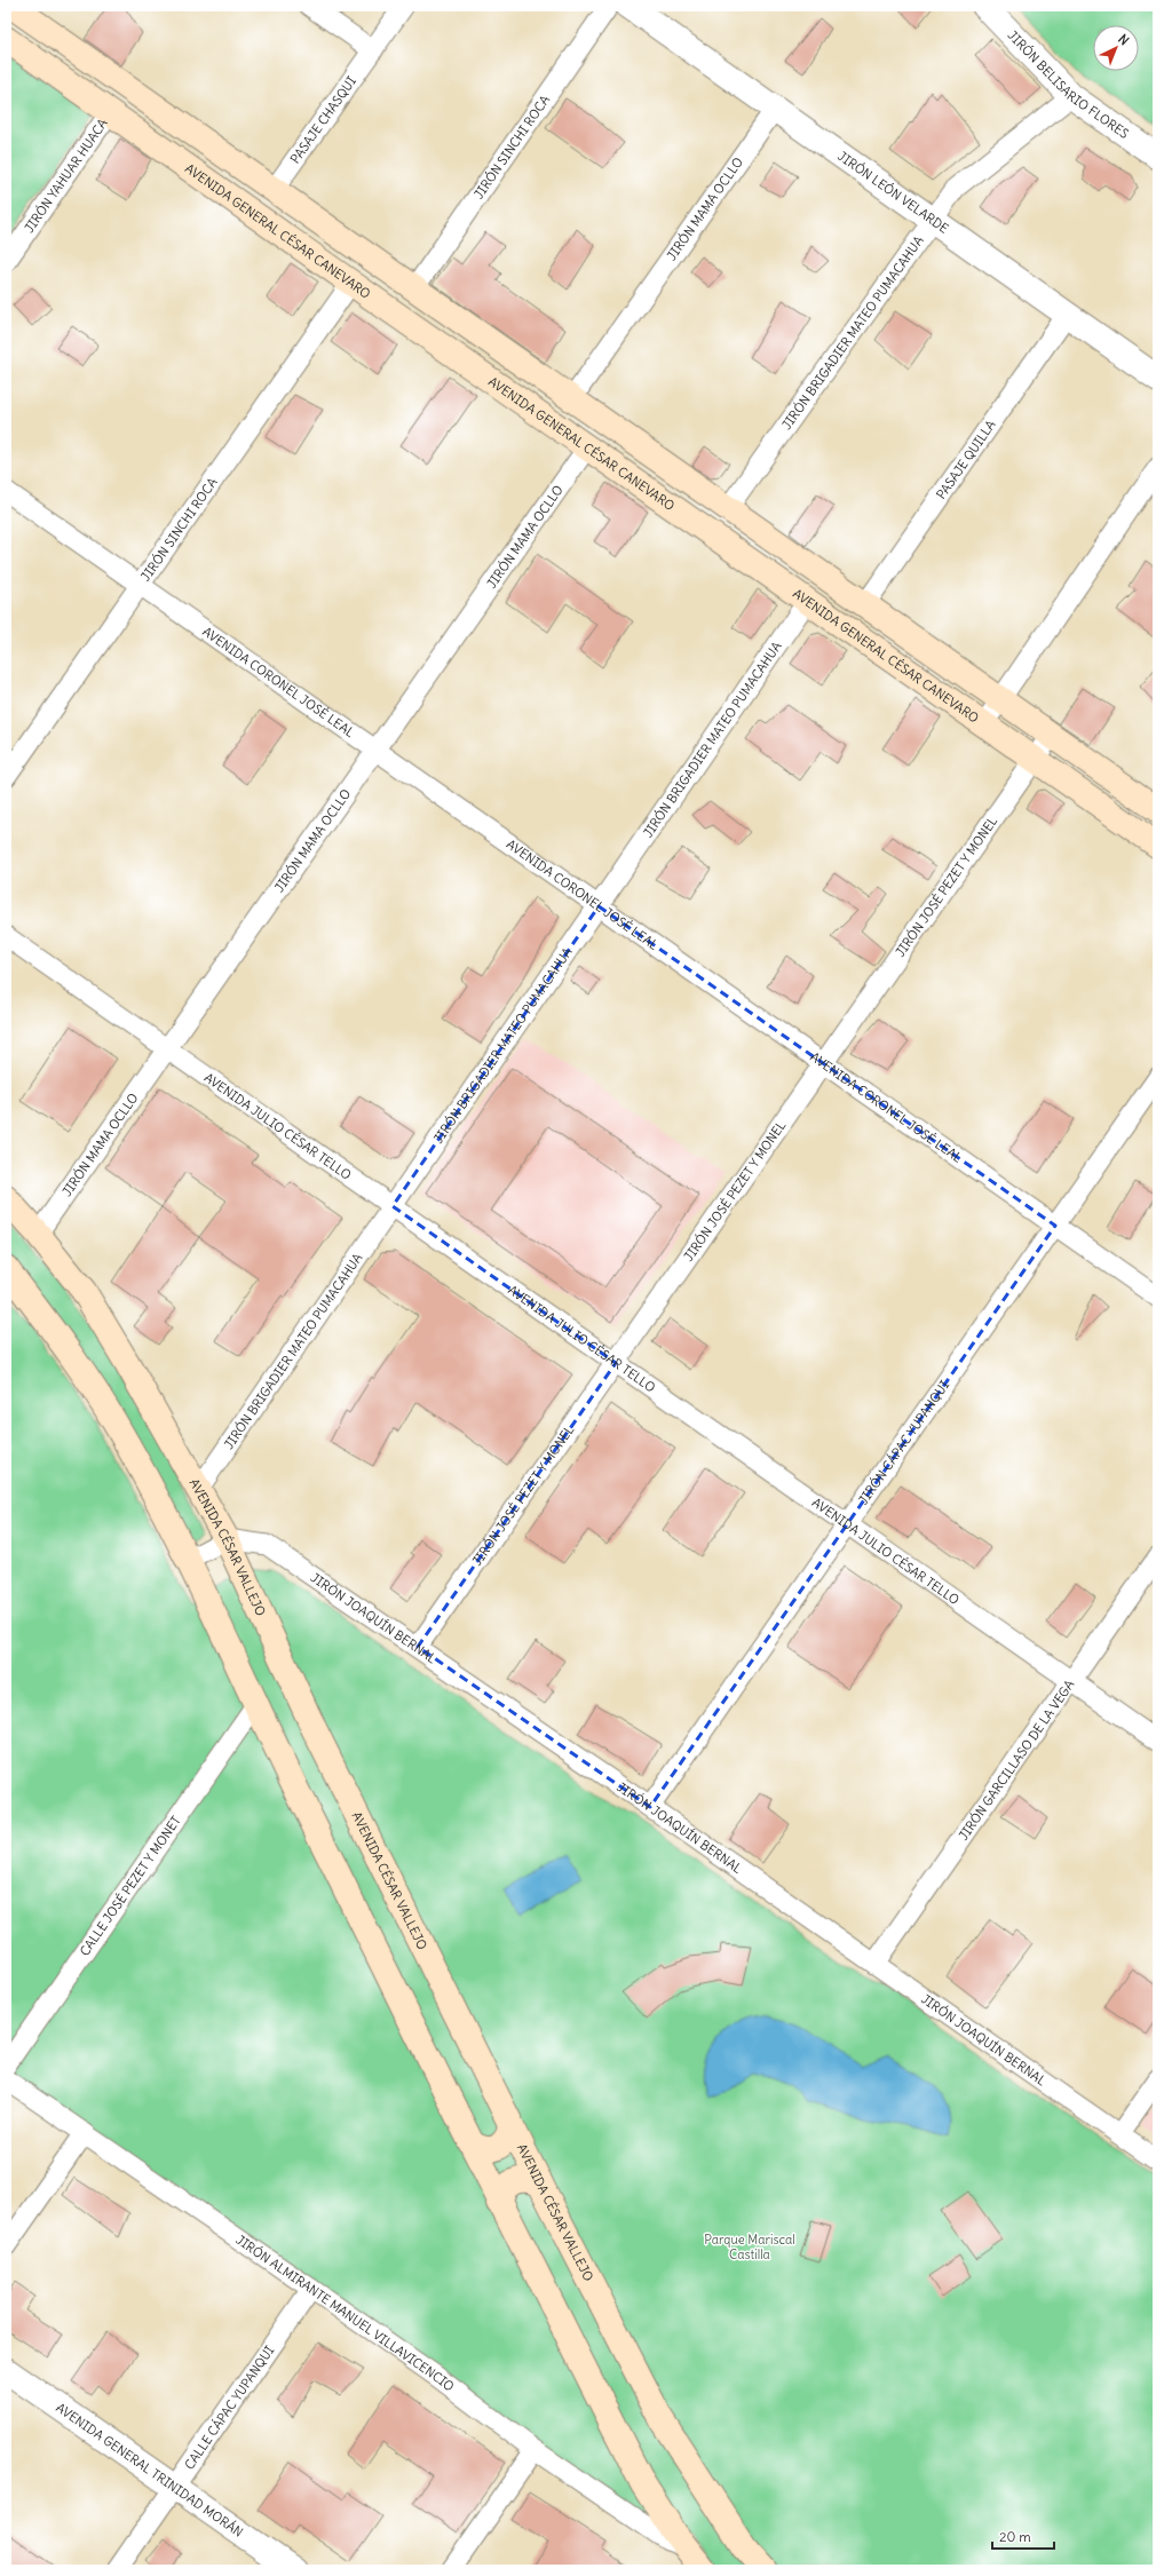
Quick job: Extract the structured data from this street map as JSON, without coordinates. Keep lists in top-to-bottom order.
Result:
{
  "streets": {
    "main road": ["AVENIDA GENERAL CÉSAR CANEVARO", "AVENIDA CÉSAR VALLEJO"],
    "street": [
      "JIRÓN BELISARIO FLORES",
      "PASAJE CHASQUI",
      "JIRÓN SINCHI ROCA",
      "JIRÓN YAHUAR HUACA",
      "JIRÓN LEÓN VELARDE",
      "JIRÓN MAMA OCLLO",
      "JIRÓN BRIGADIER MATEO PUMACAHUA",
      "PASAJE QUILLA",
      "AVENIDA CORONEL JOSÉ LEAL",
      "JIRÓN JOSÉ PEZET Y MONEL",
      "AVENIDA JULIO CÉSAR TELLO",
      "JIRÓN CÁPAC YUPANQUI",
      "JIRÓN JOAQUÍN BERNAL",
      "JIRÓN GARCILLASO DE LA VEGA",
      "CALLE JOSÉ PEZET Y MONET",
      "JIRÓN ALMIRANTE MANUEL VILLAVICENCIO",
      "CALLE CÁPAC YUPANQUI",
      "AVENIDA GENERAL TRINIDAD MORÁN"
    ]
  },
  "crossings": [
    ["JIRÓN BELISARIO FLORES", "JIRÓN BRIGADIER MATEO PUMACAHUA"],
    ["JIRÓN SINCHI ROCA", "AVENIDA GENERAL CÉSAR CANEVARO"],
    ["JIRÓN SINCHI ROCA", "AVENIDA CORONEL JOSÉ LEAL"],
    ["JIRÓN YAHUAR HUACA", "AVENIDA GENERAL CÉSAR CANEVARO"],
    ["JIRÓN LEÓN VELARDE", "JIRÓN MAMA OCLLO"],
    ["JIRÓN LEÓN VELARDE", "JIRÓN BRIGADIER MATEO PUMACAHUA"],
    ["JIRÓN LEÓN VELARDE", "PASAJE QUILLA"],
    ["JIRÓN MAMA OCLLO", "AVENIDA GENERAL CÉSAR CANEVARO"],
    ["JIRÓN MAMA OCLLO", "AVENIDA CORONEL JOSÉ LEAL"],
    ["JIRÓN MAMA OCLLO", "AVENIDA JULIO CÉSAR TELLO"],
    ["JIRÓN MAMA OCLLO", "AVENIDA CÉSAR VALLEJO"],
    ["AVENIDA GENERAL CÉSAR CANEVARO", "JIRÓN BRIGADIER MATEO PUMACAHUA"],
    ["AVENIDA GENERAL CÉSAR CANEVARO", "JIRÓN JOSÉ PEZET Y MONEL"],
    ["JIRÓN BRIGADIER MATEO PUMACAHUA", "AVENIDA CORONEL JOSÉ LEAL"],
    ["JIRÓN BRIGADIER MATEO PUMACAHUA", "AVENIDA JULIO CÉSAR TELLO"],
    ["JIRÓN BRIGADIER MATEO PUMACAHUA", "AVENIDA CÉSAR VALLEJO"],
    ["AVENIDA CORONEL JOSÉ LEAL", "JIRÓN JOSÉ PEZET Y MONEL"],
    ["AVENIDA CORONEL JOSÉ LEAL", "JIRÓN CÁPAC YUPANQUI"],
    ["JIRÓN JOSÉ PEZET Y MONEL", "AVENIDA JULIO CÉSAR TELLO"],
    ["JIRÓN JOSÉ PEZET Y MONEL", "JIRÓN JOAQUÍN BERNAL"],
    ["AVENIDA JULIO CÉSAR TELLO", "JIRÓN CÁPAC YUPANQUI"],
    ["AVENIDA JULIO CÉSAR TELLO", "JIRÓN GARCILLASO DE LA VEGA"],
    ["JIRÓN CÁPAC YUPANQUI", "JIRÓN JOAQUÍN BERNAL"],
    ["AVENIDA CÉSAR VALLEJO", "JIRÓN JOAQUÍN BERNAL"],
    ["JIRÓN JOAQUÍN BERNAL", "JIRÓN GARCILLASO DE LA VEGA"],
    ["JIRÓN ALMIRANTE MANUEL VILLAVICENCIO", "CALLE CÁPAC YUPANQUI"],
    ["CALLE CÁPAC YUPANQUI", "AVENIDA GENERAL TRINIDAD MORÁN"]
  ],
  "parks": ["Parque Mariscal Castilla"],
  "scale_bar": "20 m",
  "north": "top right"
}
